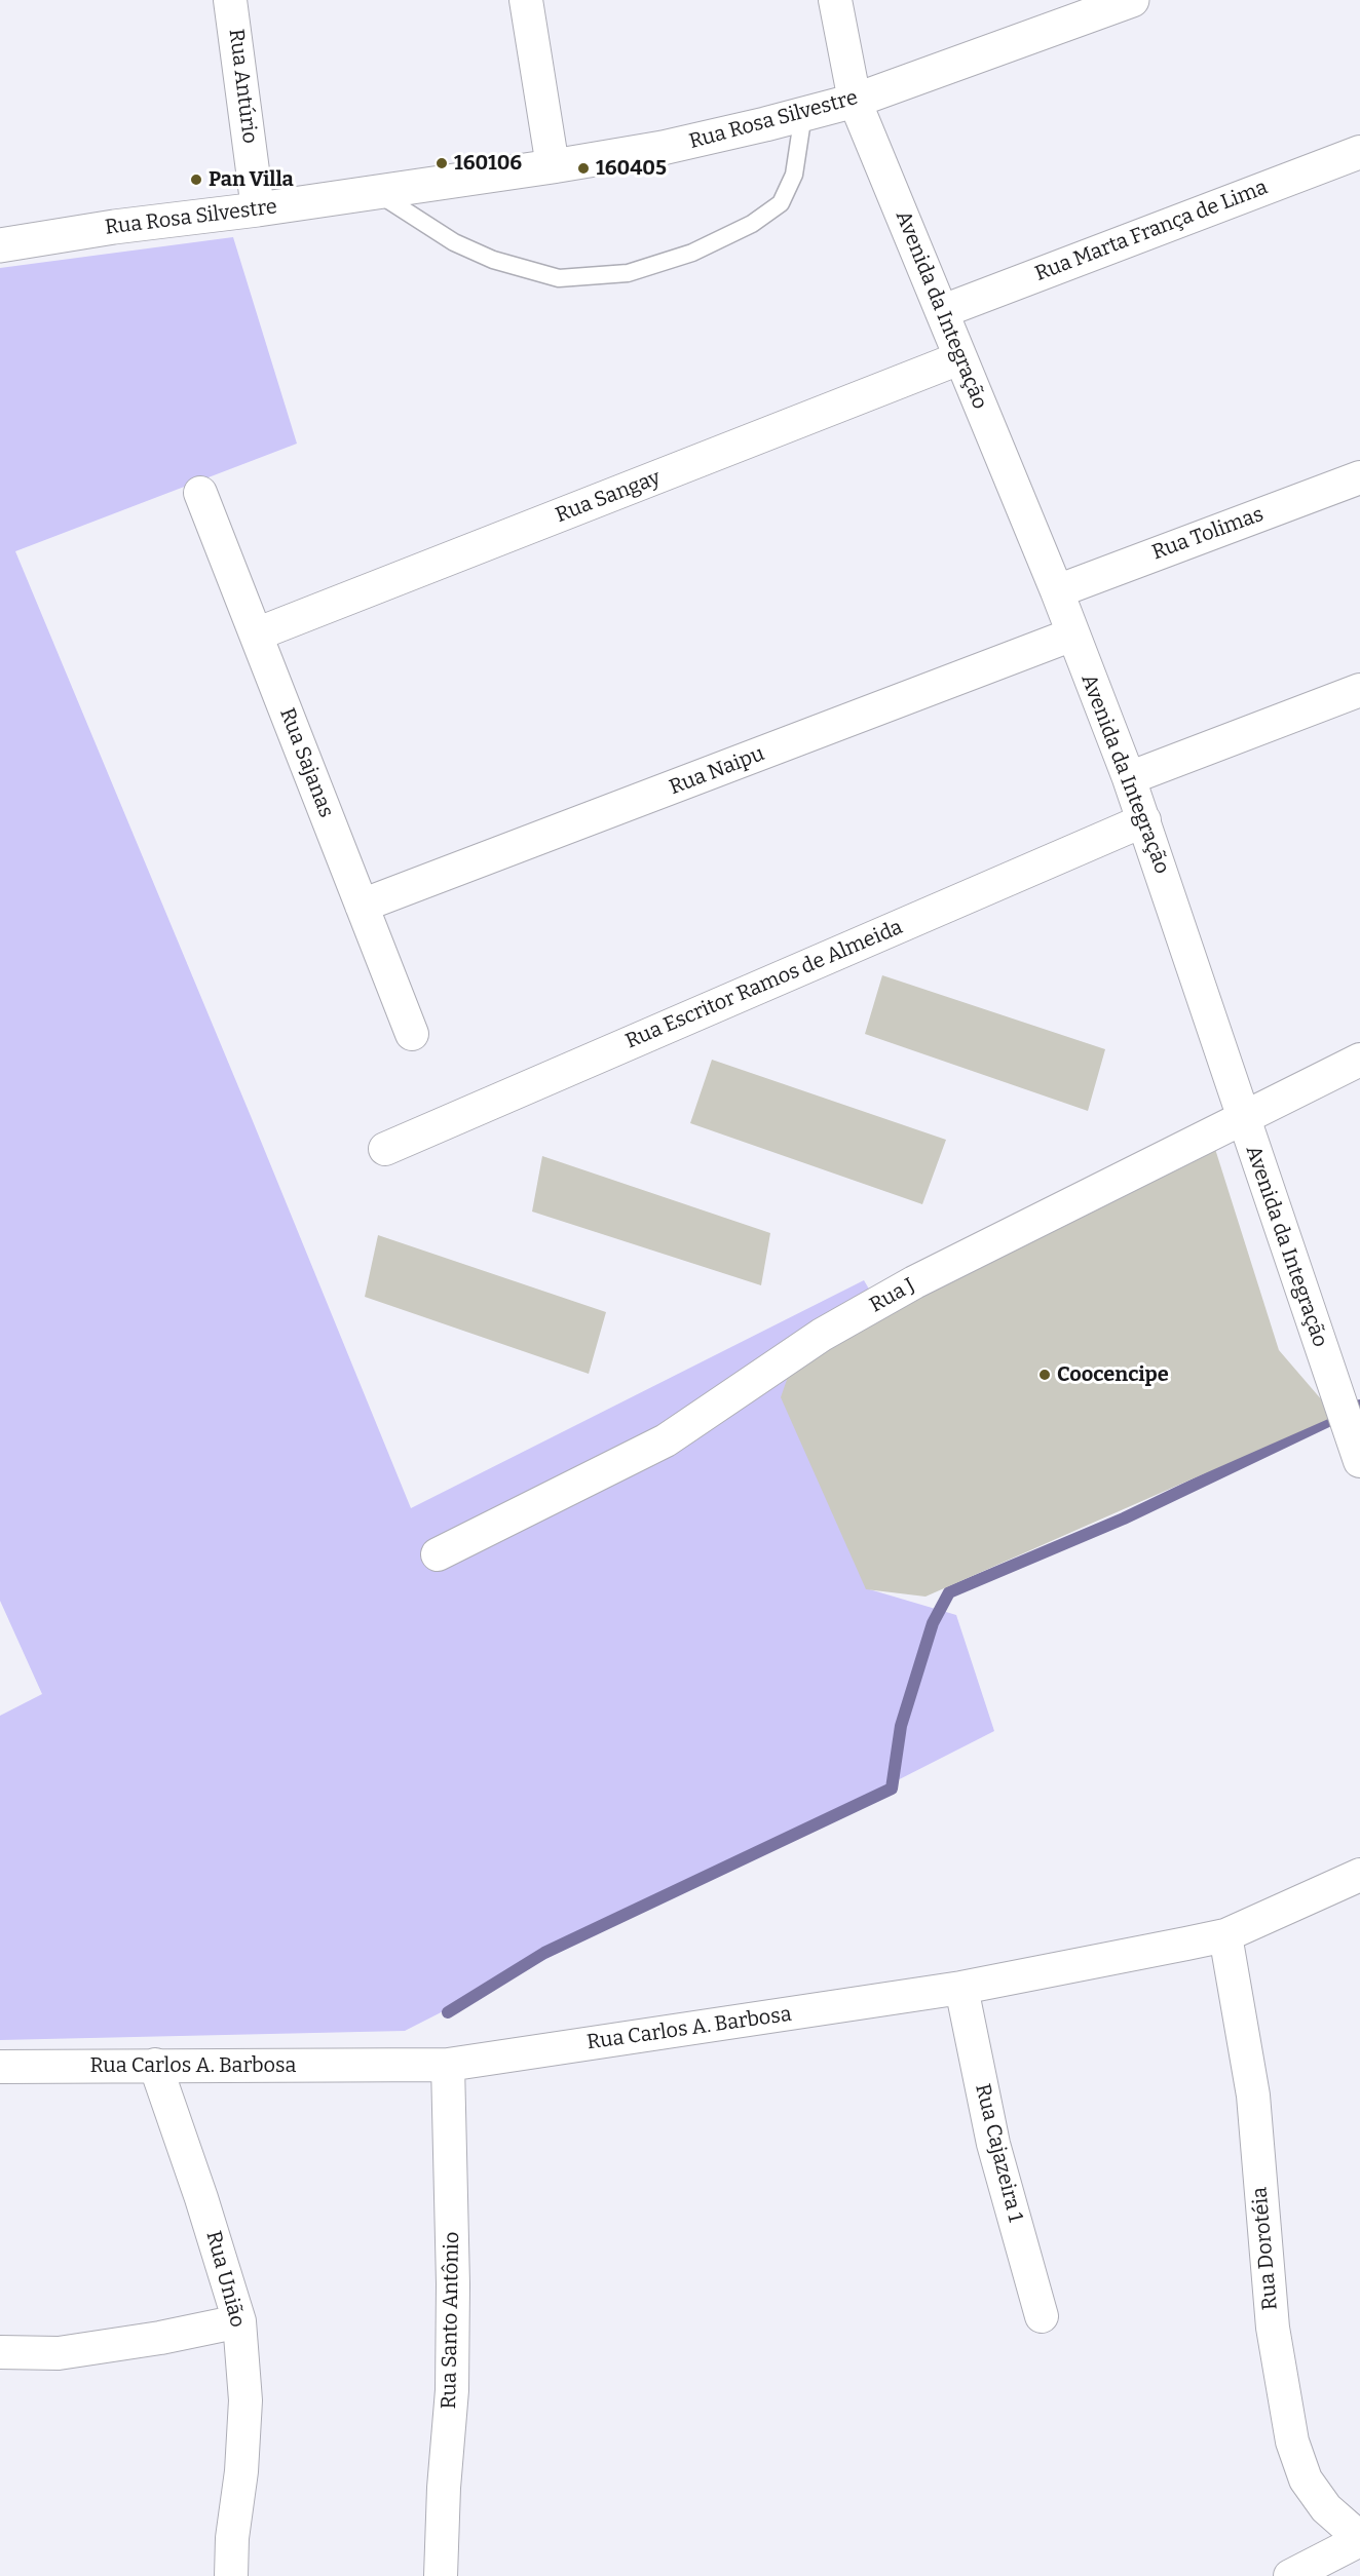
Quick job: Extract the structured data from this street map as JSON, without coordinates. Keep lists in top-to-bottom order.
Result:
{
  "streets": {
    "main road": ["Rua Rosa Silvestre"],
    "street": [
      "Rua Antúrio",
      "Rua Marta França de Lima",
      "Avenida da Integração",
      "Rua Sangay",
      "Rua Tolimas",
      "Rua Sajanas",
      "Rua Naipu",
      "Rua Escritor Ramos de Almeida",
      "Rua J",
      "Rua Carlos A. Barbosa",
      "Rua Cajazeira 1",
      "Rua Dorotéia",
      "Rua União",
      "Rua Santo Antônio"
    ]
  },
  "crossings": [
    ["Rua Antúrio", "Rua Rosa Silvestre"],
    ["Rua Rosa Silvestre", "Avenida da Integração"],
    ["Rua Marta França de Lima", "Avenida da Integração"],
    ["Avenida da Integração", "Rua Sangay"],
    ["Avenida da Integração", "Rua Tolimas"],
    ["Avenida da Integração", "Rua Naipu"],
    ["Avenida da Integração", "Rua Escritor Ramos de Almeida"],
    ["Avenida da Integração", "Rua J"],
    ["Rua Sangay", "Rua Sajanas"],
    ["Rua Sajanas", "Rua Naipu"],
    ["Rua Carlos A. Barbosa", "Rua Cajazeira 1"],
    ["Rua Carlos A. Barbosa", "Rua Dorotéia"],
    ["Rua Carlos A. Barbosa", "Rua União"],
    ["Rua Carlos A. Barbosa", "Rua Santo Antônio"]
  ],
  "places": [
    "160106",
    "160405",
    "Pan Villa",
    "Coocencipe"
  ]
}
